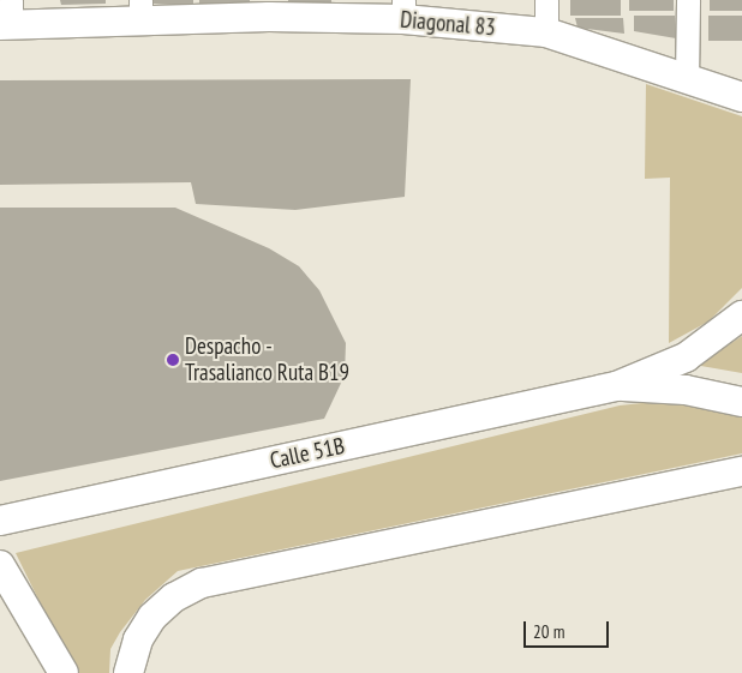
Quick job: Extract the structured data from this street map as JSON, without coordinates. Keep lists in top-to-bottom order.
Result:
{
  "streets": {
    "street": ["Diagonal 83", "Calle 51B"]
  },
  "places": ["Despacho - Trasalianco Ruta B19"],
  "scale_bar": "20 m"
}
